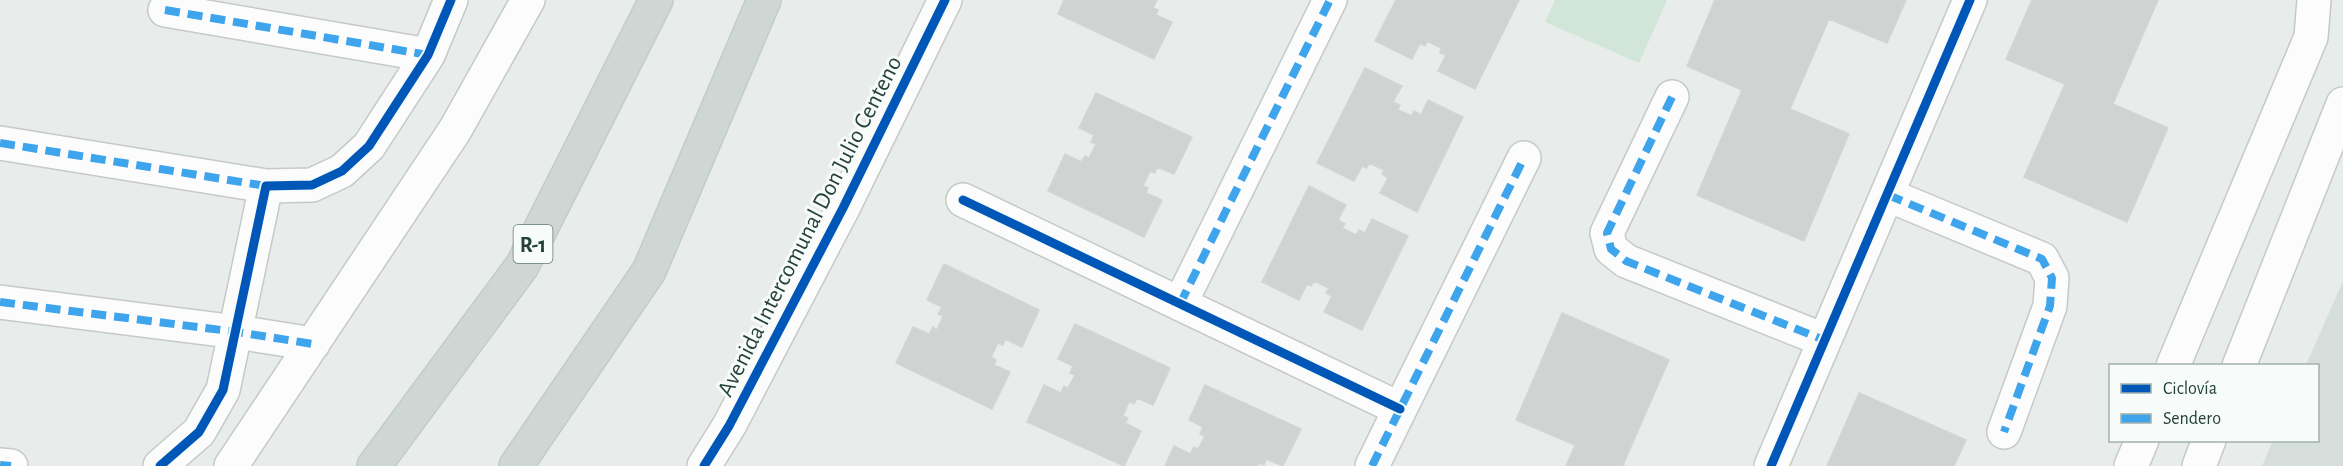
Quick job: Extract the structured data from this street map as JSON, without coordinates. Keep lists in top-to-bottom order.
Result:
{
  "streets": {
    "main road": ["R-1"],
    "street": ["Avenida Intercomunal Don Julio Centeno"]
  },
  "legend": ["Ciclovía", "Sendero"]
}
